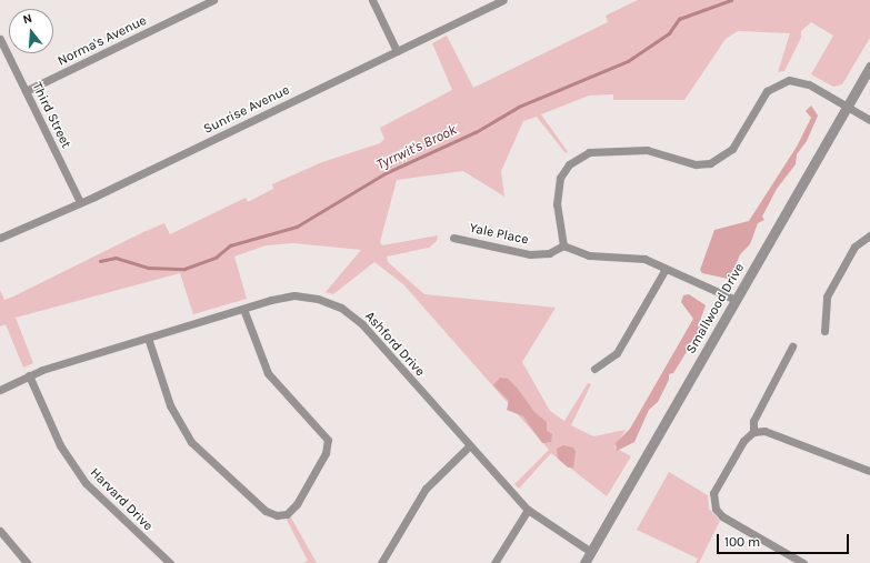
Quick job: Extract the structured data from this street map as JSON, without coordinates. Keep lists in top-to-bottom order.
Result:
{
  "streets": {
    "street": [
      "Norma's Avenue",
      "Sunrise Avenue",
      "Third Street",
      "Yale Place",
      "Smallwood Drive",
      "Ashford Drive",
      "Harvard Drive"
    ]
  },
  "crossings": [
    ["Norma's Avenue", "Third Street"],
    ["Sunrise Avenue", "Third Street"],
    ["Smallwood Drive", "Ashford Drive"],
    ["Ashford Drive", "Harvard Drive"]
  ],
  "water": ["Tyrrwit's Brook"],
  "scale_bar": "100 m",
  "north": "top"
}
